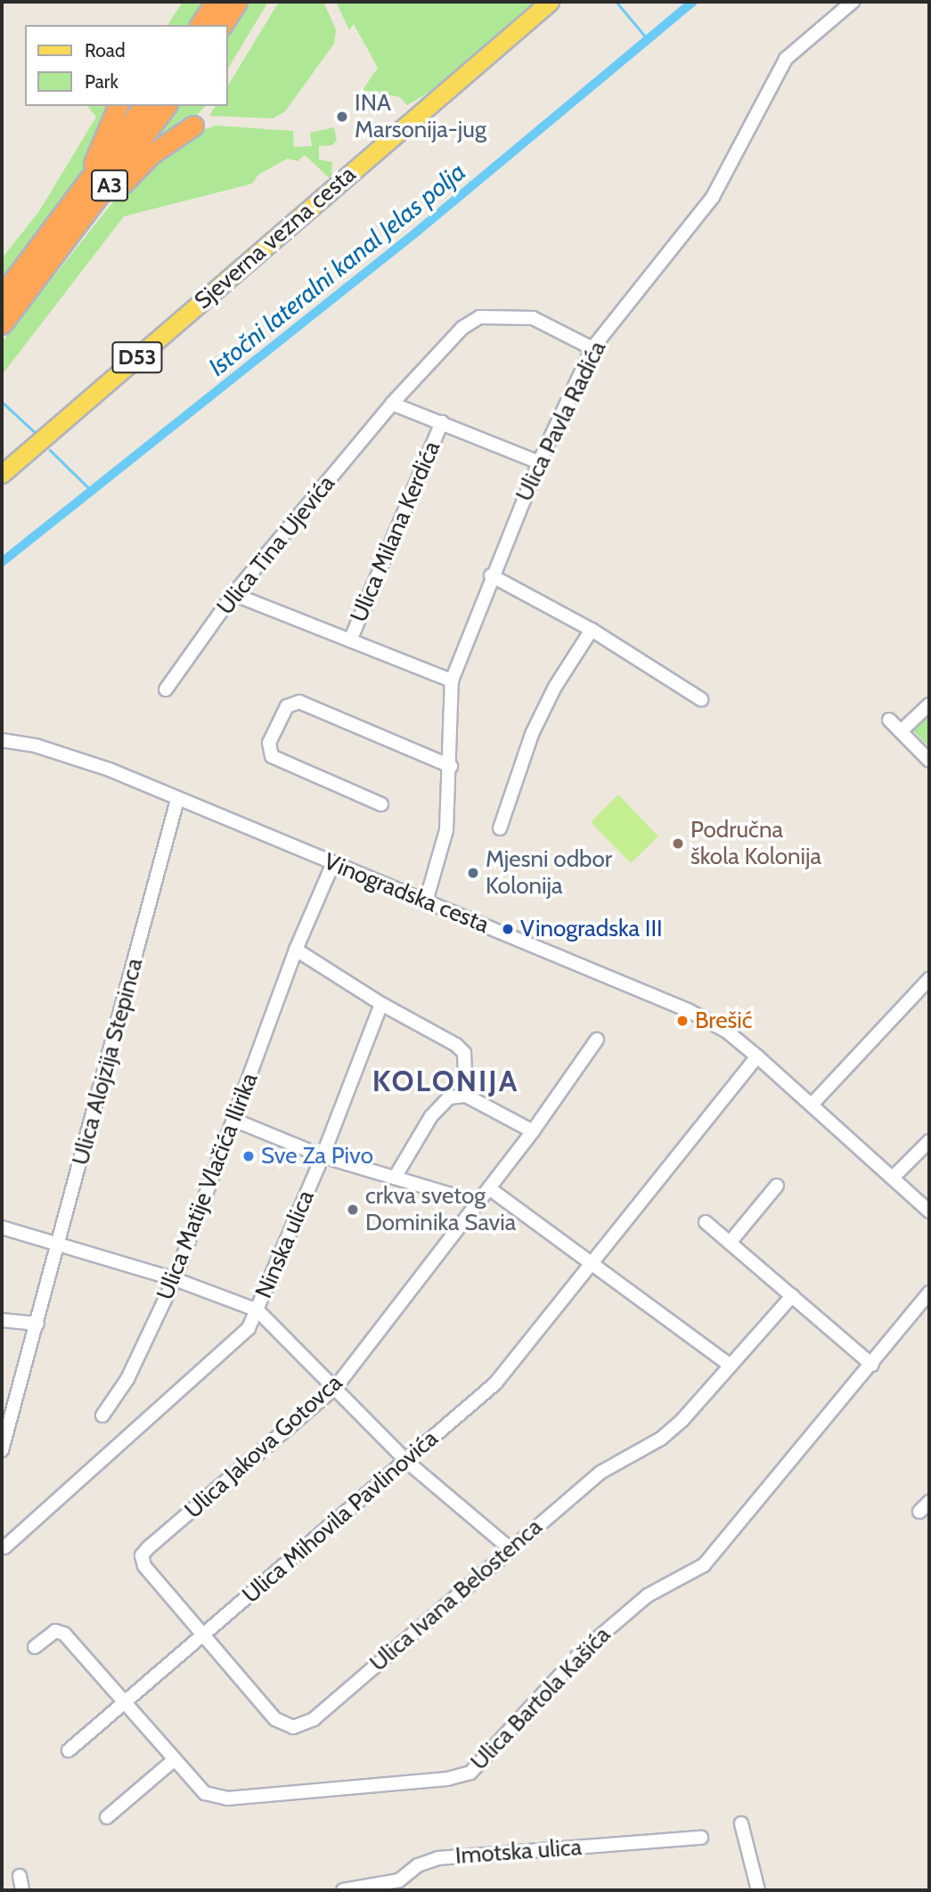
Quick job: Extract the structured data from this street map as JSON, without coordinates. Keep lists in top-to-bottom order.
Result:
{
  "streets": {
    "highway": ["A3"],
    "main road": ["Sjeverna vezna cesta", "D53"],
    "street": [
      "Ulica Pavla Radića",
      "Ulica Milana Kerdića",
      "Ulica Tina Ujevića",
      "Vinogradska cesta",
      "Ulica Alojzija Stepinca",
      "Ulica Matije Vlačića Ilirika",
      "Ninska ulica",
      "Ulica Jakova Gotovca",
      "Ulica Mihovila Pavlinovića",
      "Ulica Ivana Belostenca",
      "Ulica Bartola Kašića",
      "Imotska ulica"
    ]
  },
  "crossings": [
    ["Ulica Pavla Radića", "Ulica Tina Ujevića"],
    ["Ulica Pavla Radića", "Vinogradska cesta"],
    ["Vinogradska cesta", "Ulica Alojzija Stepinca"],
    ["Vinogradska cesta", "Ulica Matije Vlačića Ilirika"],
    ["Vinogradska cesta", "Ulica Mihovila Pavlinovića"],
    ["Ulica Jakova Gotovca", "Ulica Ivana Belostenca"],
    ["Ulica Mihovila Pavlinovića", "Ulica Ivana Belostenca"],
    ["Ulica Mihovila Pavlinovića", "Ulica Bartola Kašića"]
  ],
  "districts": ["KOLONIJA"],
  "water": ["Istočni lateralni kanal Jelas polja"],
  "places": [
    "INA Marsonija-jug",
    "Područna škola Kolonija",
    "Mjesni odbor Kolonija",
    "Vinogradska III",
    "Brešić",
    "Sve Za Pivo",
    "crkva svetog Dominika Savia"
  ],
  "legend": ["Road", "Park"]
}
